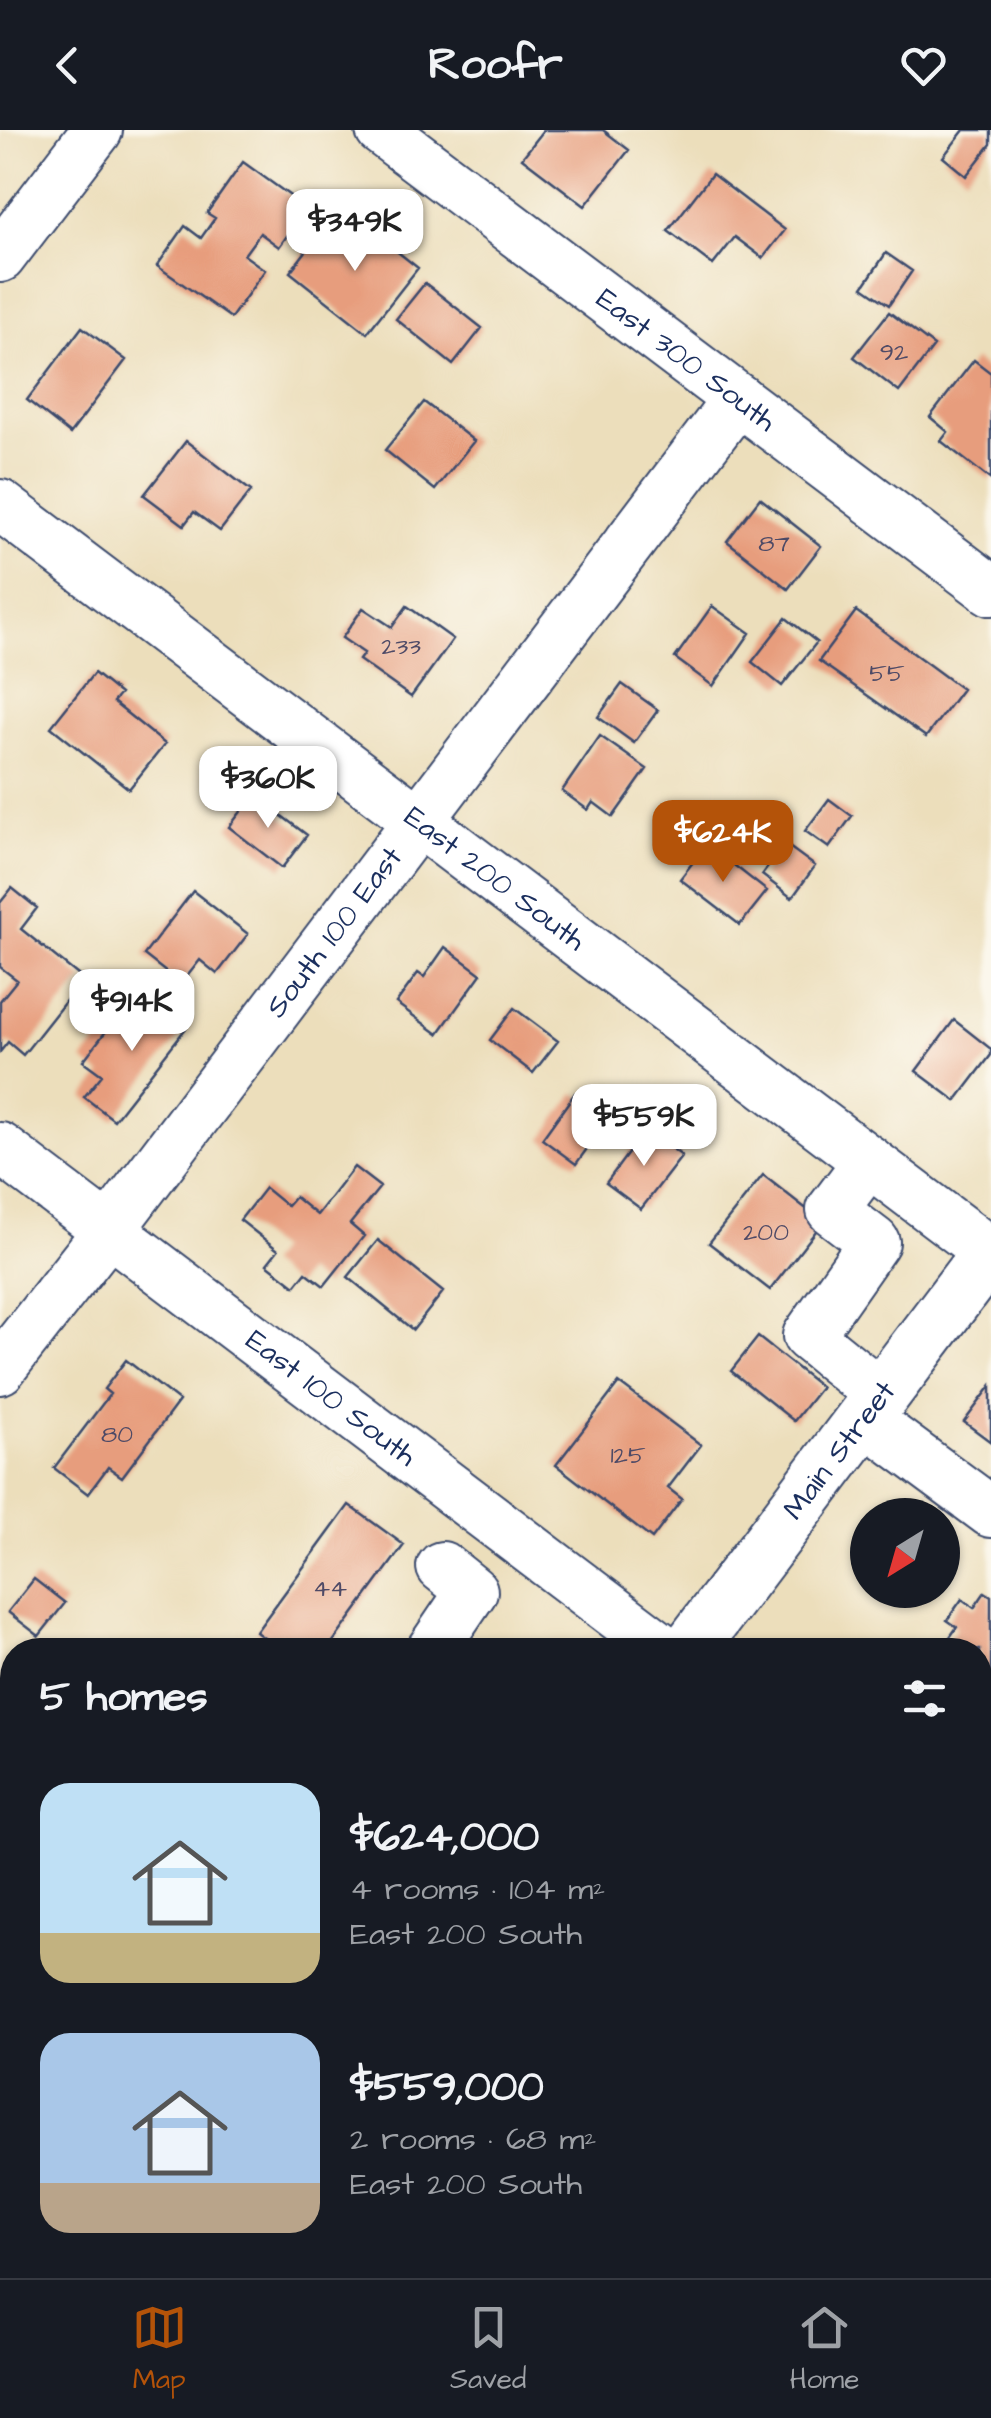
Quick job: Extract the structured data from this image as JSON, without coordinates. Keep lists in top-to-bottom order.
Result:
{
  "streets": {
    "main road": ["Main Street"],
    "street": [
      "East 300 South",
      "East 200 South",
      "South 100 East",
      "East 100 South"
    ]
  },
  "crossings": [
    ["East 300 South", "South 100 East"],
    ["East 200 South", "South 100 East"],
    ["East 200 South", "Main Street"],
    ["South 100 East", "East 100 South"]
  ],
  "house_numbers": [
    "92",
    "87",
    "233",
    "55",
    "200",
    "80",
    "125",
    "44"
  ],
  "north": "bottom left",
  "page": {
    "header": "Roofr",
    "price": [
      "$349K",
      "$360K",
      "$624K",
      "$914K",
      "$559K"
    ],
    "heading": "5 homes",
    "list": [
      {
        "name": "$624,000",
        "note": "4 rooms · 104 m² · East 200 South"
      },
      {
        "name": "$559,000",
        "note": "2 rooms · 68 m² · East 200 South"
      }
    ],
    "tabs": ["Map", "Saved", "Home"]
  }
}
